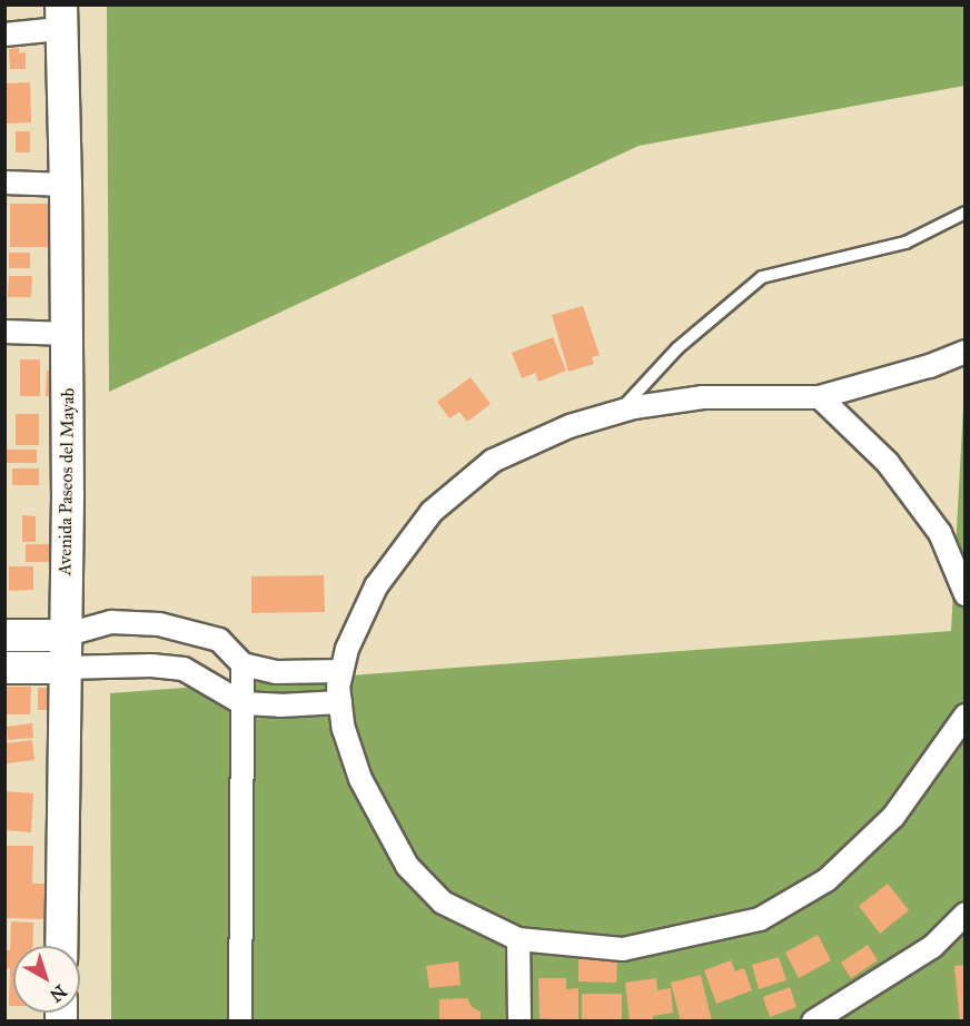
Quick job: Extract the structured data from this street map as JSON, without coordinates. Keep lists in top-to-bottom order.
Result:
{
  "streets": {
    "main road": ["Avenida Paseos del Mayab"]
  },
  "north": "bottom right"
}
